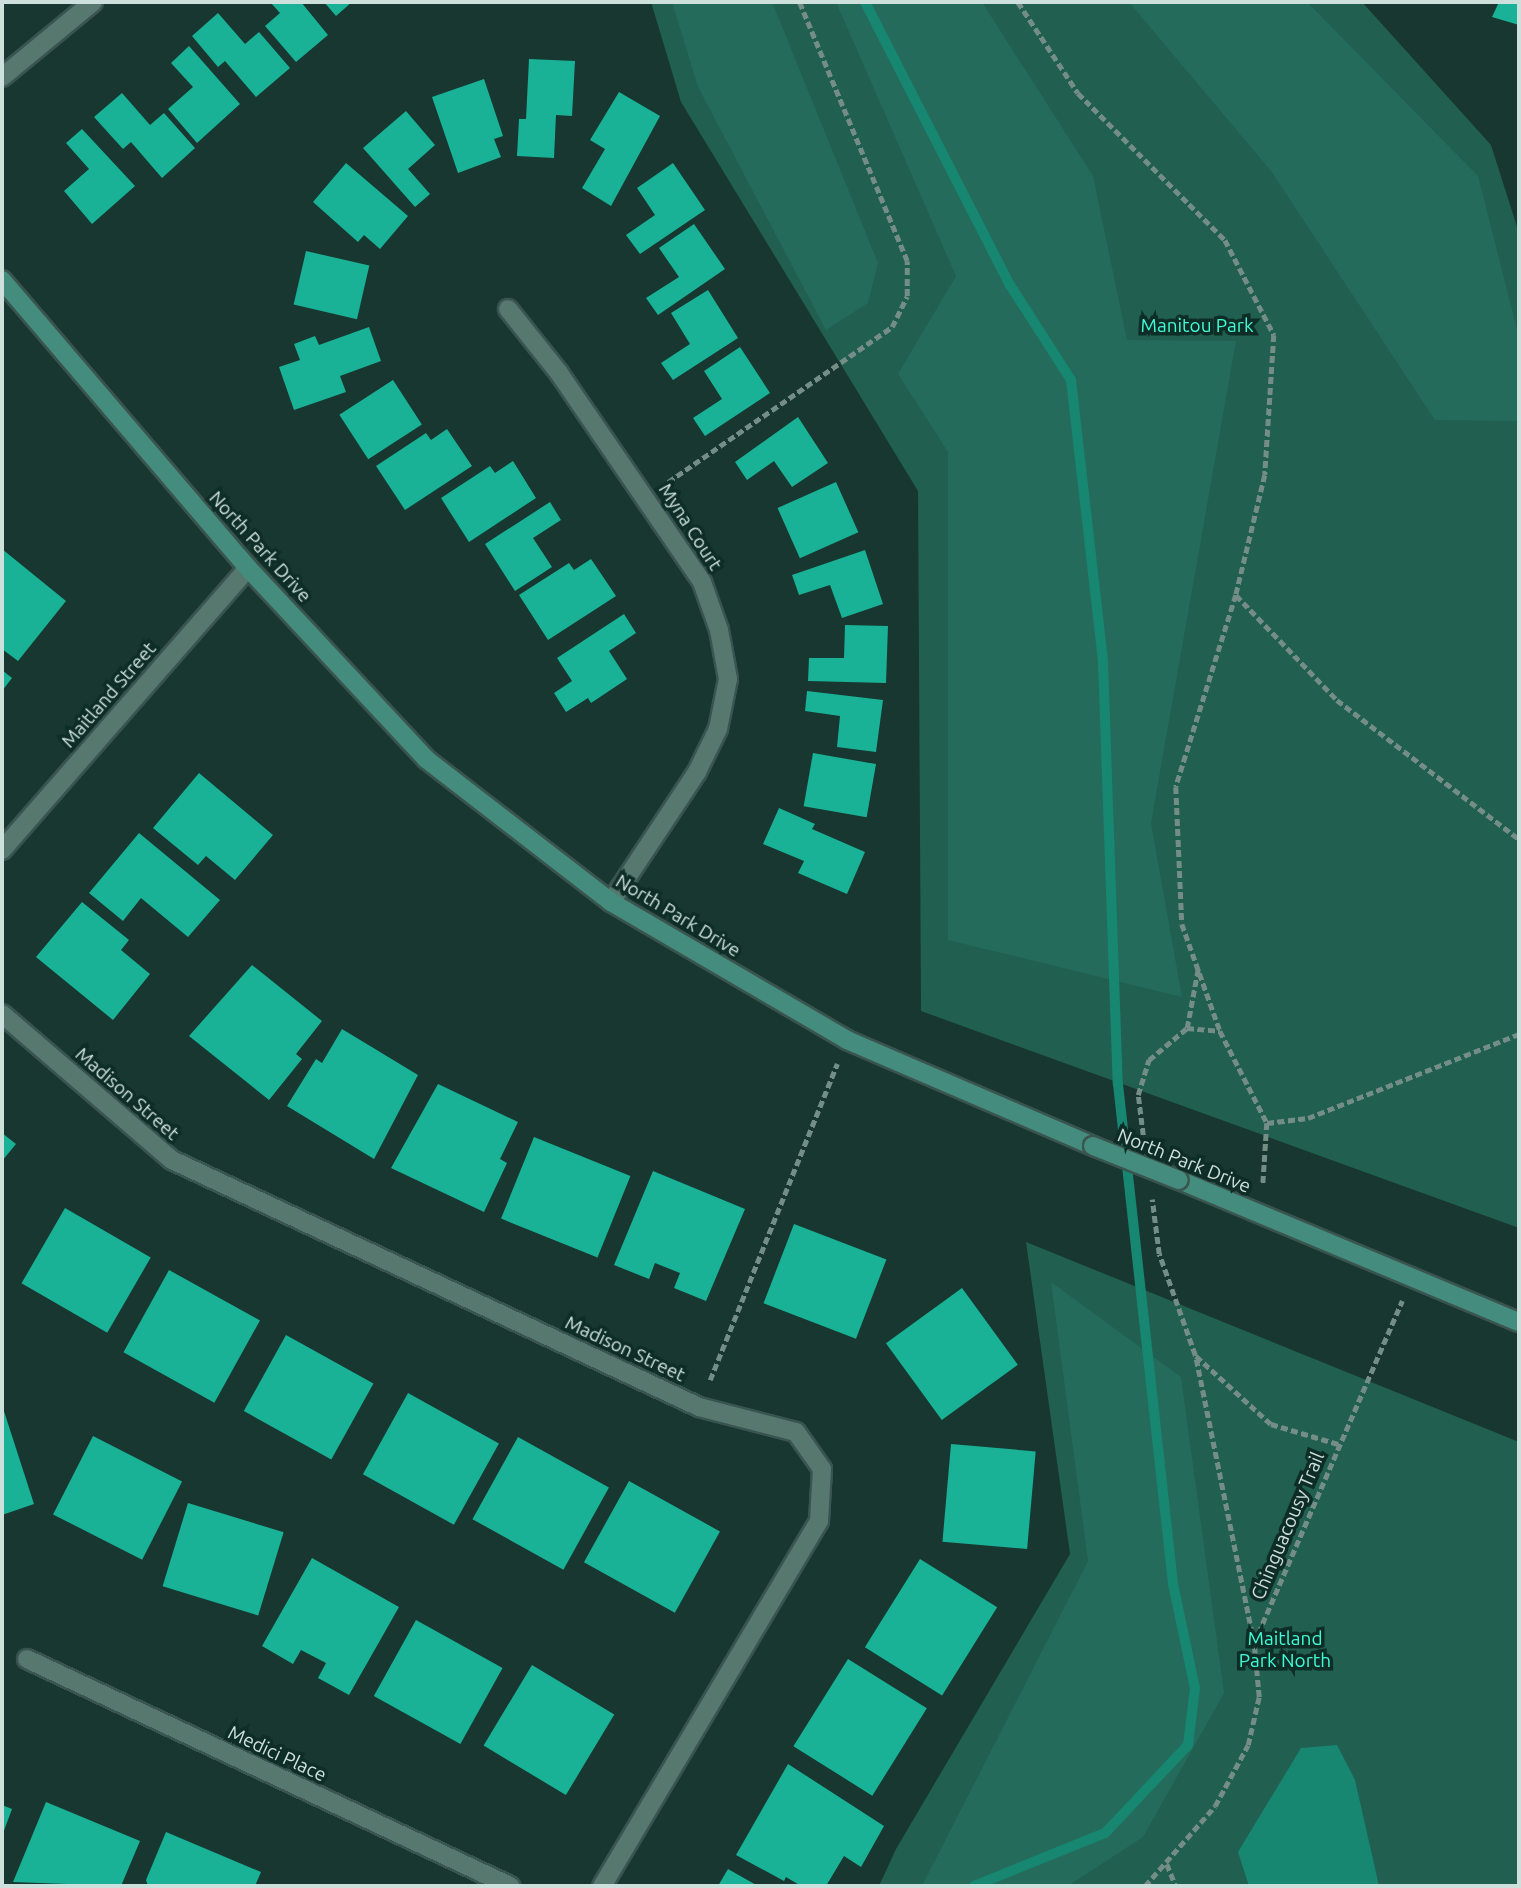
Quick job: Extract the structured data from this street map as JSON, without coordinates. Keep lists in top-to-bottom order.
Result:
{
  "streets": {
    "main road": ["North Park Drive"],
    "street": [
      "Myna Court",
      "Maitland Street",
      "Madison Street",
      "Medici Place"
    ],
    "path": ["Chinguacousy Trail"]
  },
  "crossings": [
    ["Myna Court", "North Park Drive"],
    ["North Park Drive", "Maitland Street"],
    ["North Park Drive", "Chinguacousy Trail"]
  ],
  "parks": ["Manitou Park", "Maitland Park North"]
}
